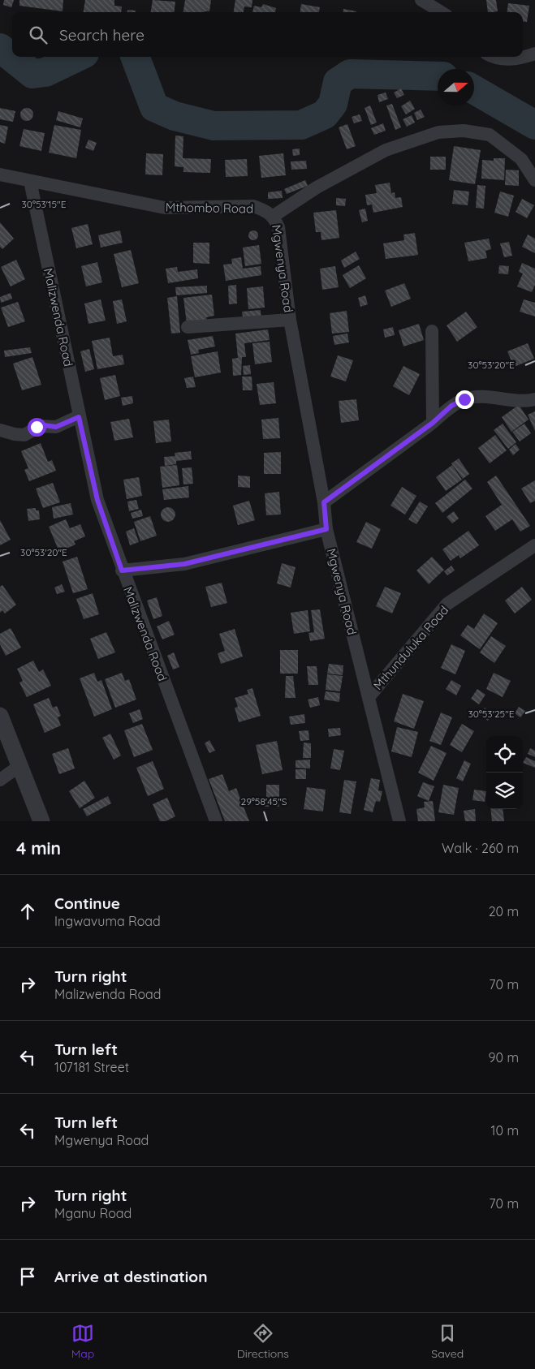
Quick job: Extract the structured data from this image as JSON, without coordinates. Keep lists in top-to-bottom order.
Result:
{
  "streets": {
    "street": [
      "Mthombo Road",
      "Mgwenya Road",
      "Malizwenda Road",
      "Mthunduluka Road"
    ]
  },
  "crossings": [
    ["Mthombo Road", "Mgwenya Road"],
    ["Mthombo Road", "Malizwenda Road"],
    ["Mgwenya Road", "Mthunduluka Road"]
  ],
  "north": "right",
  "page": {
    "search": "Search here",
    "heading": ["4 min", "Walk · 260 m"],
    "list": [
      ["Continue", "Ingwavuma Road", "20 m"],
      ["Turn right", "Malizwenda Road", "70 m"],
      ["Turn left", "107181 Street", "90 m"],
      ["Turn left", "Mgwenya Road", "10 m"],
      ["Turn right", "Mganu Road", "70 m"],
      "Arrive at destination"
    ],
    "nav": ["Map", "Directions", "Saved"]
  },
  "coordinates": [
    "30°53'15\"E",
    "30°53'20\"E",
    "30°53'25\"E",
    "29°58'45\"S"
  ]
}
